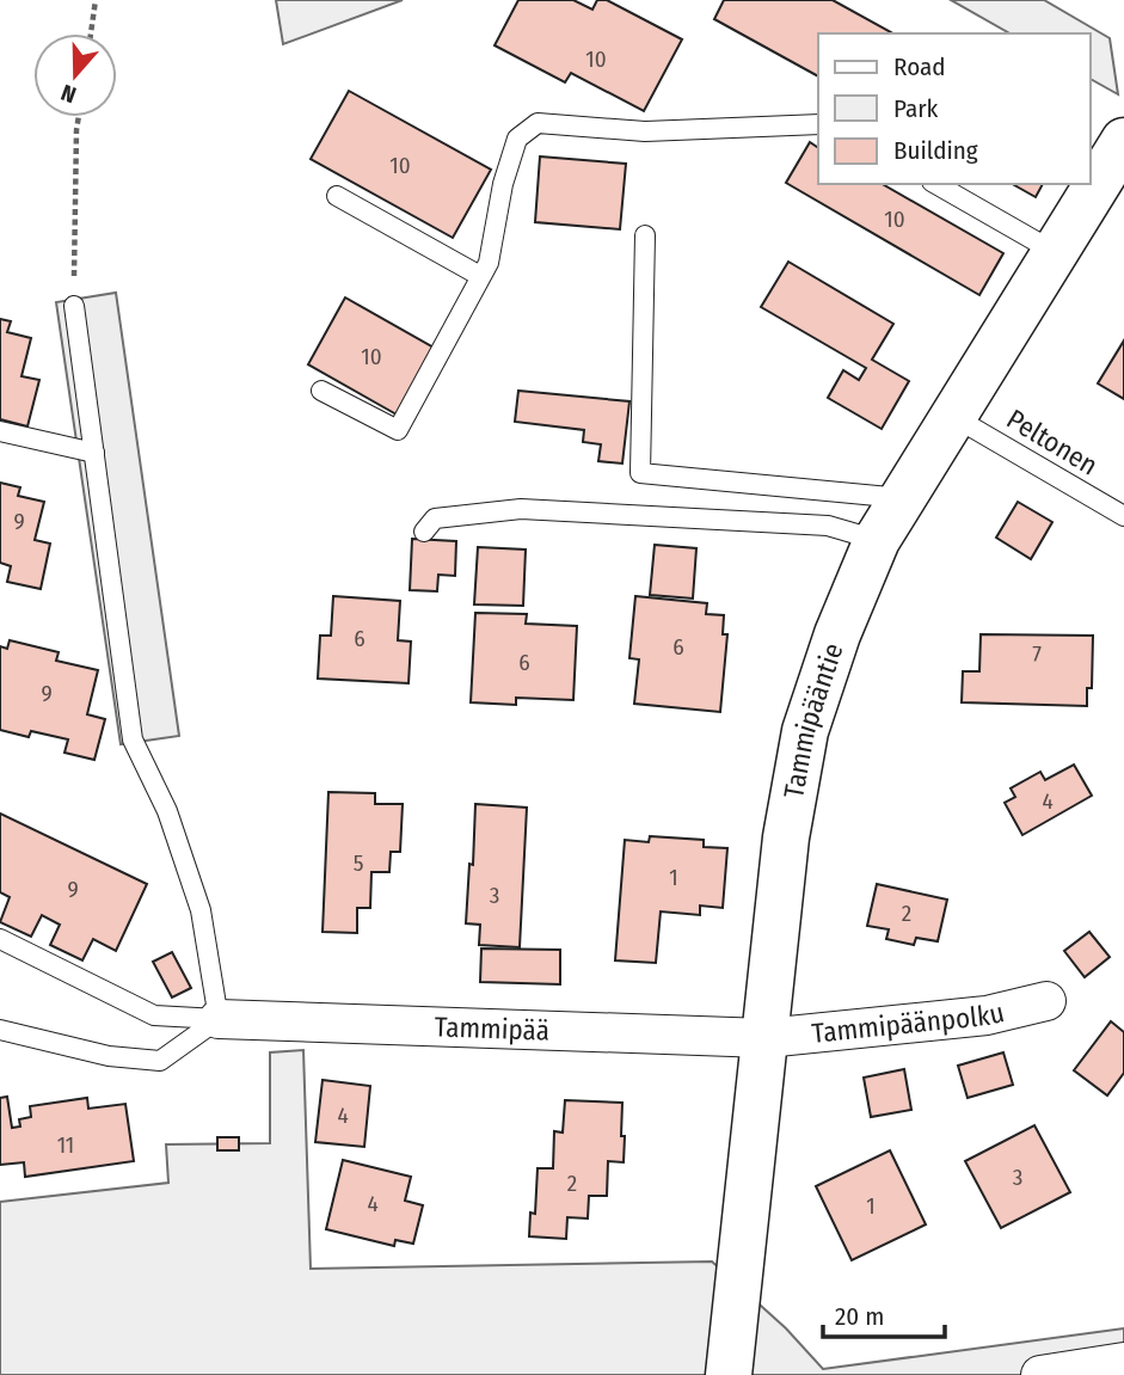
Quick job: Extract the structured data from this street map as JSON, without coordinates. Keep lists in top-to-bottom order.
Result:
{
  "streets": {
    "street": ["Tammipääntie", "Tammipäänpolku", "Tammipää"],
    "lane": ["Peltonen"]
  },
  "crossings": [
    ["Peltonen", "Tammipääntie"],
    ["Tammipääntie", "Tammipäänpolku"],
    ["Tammipääntie", "Tammipää"],
    ["Tammipäänpolku", "Tammipää"]
  ],
  "house_numbers": [
    "10",
    "10",
    "10",
    "10",
    "9",
    "6",
    "6",
    "7",
    "6",
    "9",
    "4",
    "5",
    "1",
    "9",
    "3",
    "2",
    "4",
    "11",
    "3",
    "2",
    "4",
    "1"
  ],
  "legend": ["Road", "Park", "Building"],
  "scale_bar": "20 m",
  "north": "bottom"
}
